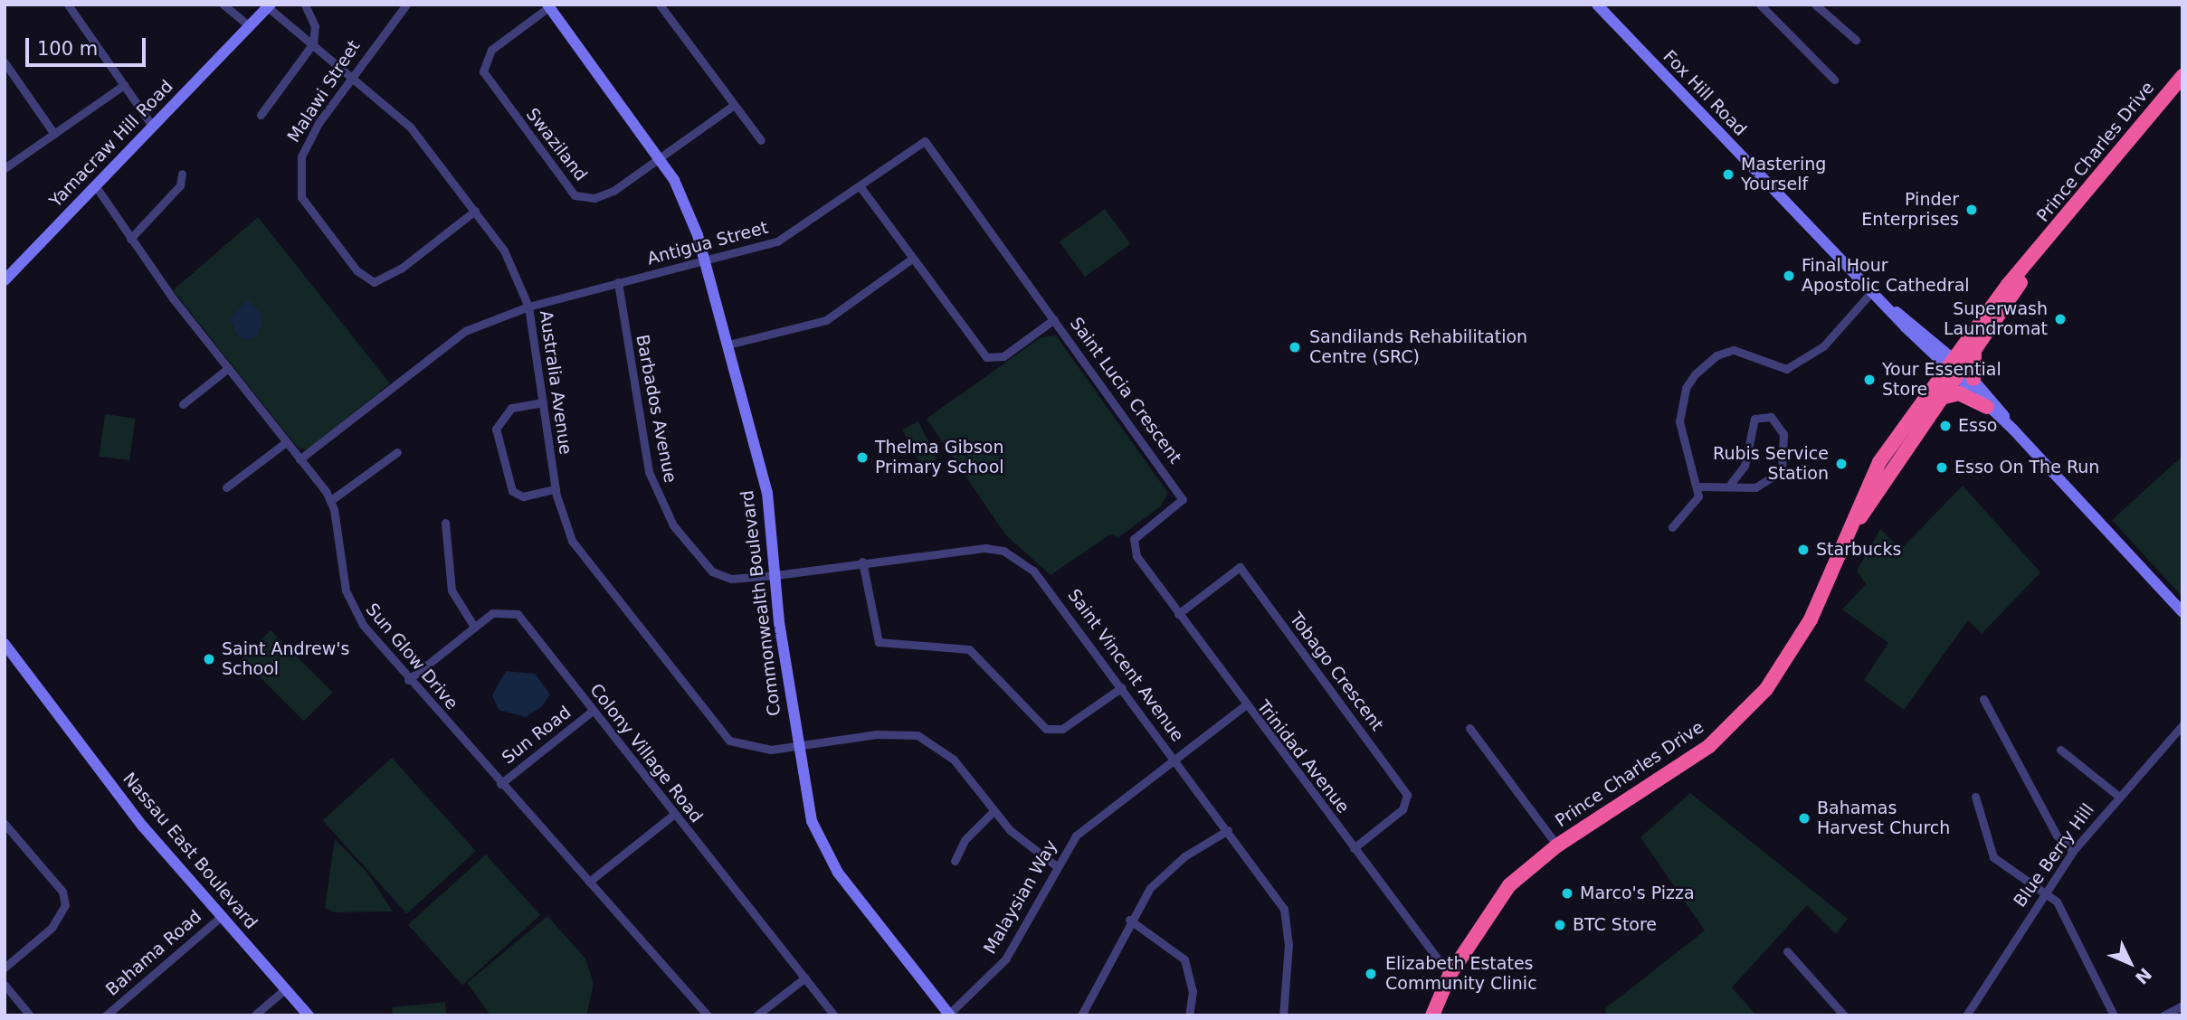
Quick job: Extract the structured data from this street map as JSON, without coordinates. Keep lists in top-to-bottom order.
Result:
{
  "streets": {
    "highway": ["Prince Charles Drive"],
    "street": [
      "Malawi Street",
      "Fox Hill Road",
      "Yamacraw Hill Road",
      "Swaziland",
      "Antigua Street",
      "Australia Avenue",
      "Saint Lucia Crescent",
      "Barbados Avenue",
      "Commonwealth Boulevard",
      "Sun Glow Drive",
      "Saint Vincent Avenue",
      "Tobago Crescent",
      "Sun Road",
      "Colony Village Road",
      "Trinidad Avenue",
      "Nassau East Boulevard",
      "Blue Berry Hill",
      "Malaysian Way",
      "Bahama Road"
    ]
  },
  "crossings": [
    ["Malawi Street", "Australia Avenue"],
    ["Fox Hill Road", "Prince Charles Drive"],
    ["Yamacraw Hill Road", "Australia Avenue"],
    ["Yamacraw Hill Road", "Sun Glow Drive"],
    ["Swaziland", "Commonwealth Boulevard"],
    ["Prince Charles Drive", "Trinidad Avenue"],
    ["Antigua Street", "Australia Avenue"],
    ["Antigua Street", "Saint Lucia Crescent"],
    ["Antigua Street", "Barbados Avenue"],
    ["Antigua Street", "Commonwealth Boulevard"],
    ["Antigua Street", "Sun Glow Drive"],
    ["Australia Avenue", "Commonwealth Boulevard"],
    ["Australia Avenue", "Malaysian Way"],
    ["Saint Lucia Crescent", "Trinidad Avenue"],
    ["Barbados Avenue", "Commonwealth Boulevard"],
    ["Barbados Avenue", "Saint Vincent Avenue"],
    ["Commonwealth Boulevard", "Saint Vincent Avenue"],
    ["Commonwealth Boulevard", "Malaysian Way"],
    ["Sun Glow Drive", "Sun Road"],
    ["Sun Glow Drive", "Colony Village Road"],
    ["Saint Vincent Avenue", "Malaysian Way"],
    ["Tobago Crescent", "Trinidad Avenue"],
    ["Sun Road", "Colony Village Road"],
    ["Trinidad Avenue", "Malaysian Way"],
    ["Nassau East Boulevard", "Bahama Road"]
  ],
  "places": [
    "Mastering Yourself",
    "Pinder Enterprises",
    "Final Hour Apostolic Cathedral",
    "Superwash Laundromat",
    "Sandilands Rehabilitation Centre (SRC)",
    "Your Essential Store",
    "Esso",
    "Thelma Gibson Primary School",
    "Rubis Service Station",
    "Esso On The Run",
    "Starbucks",
    "Saint Andrew's School",
    "Bahamas Harvest Church",
    "Marco's Pizza",
    "BTC Store",
    "Elizabeth Estates Community Clinic"
  ],
  "scale_bar": "100 m",
  "north": "bottom right"
}
